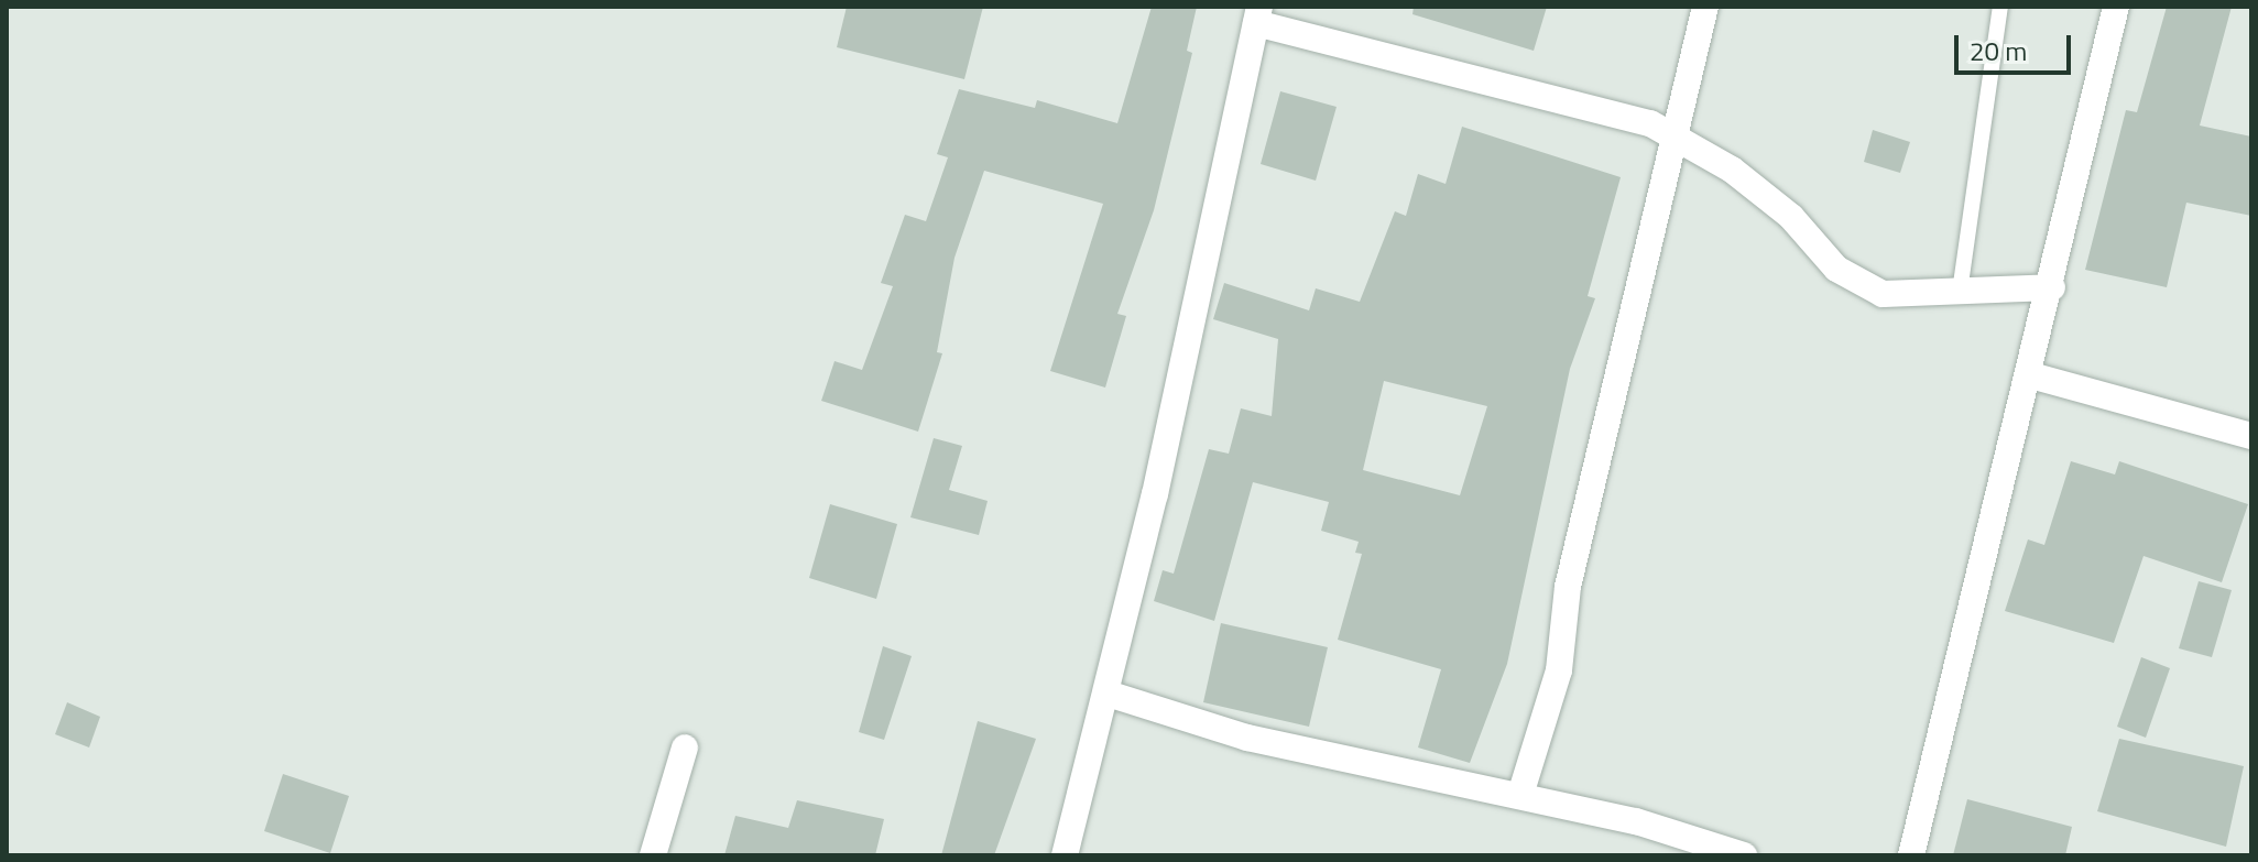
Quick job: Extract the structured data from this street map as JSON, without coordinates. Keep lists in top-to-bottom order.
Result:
{
  "scale_bar": "20 m"
}
